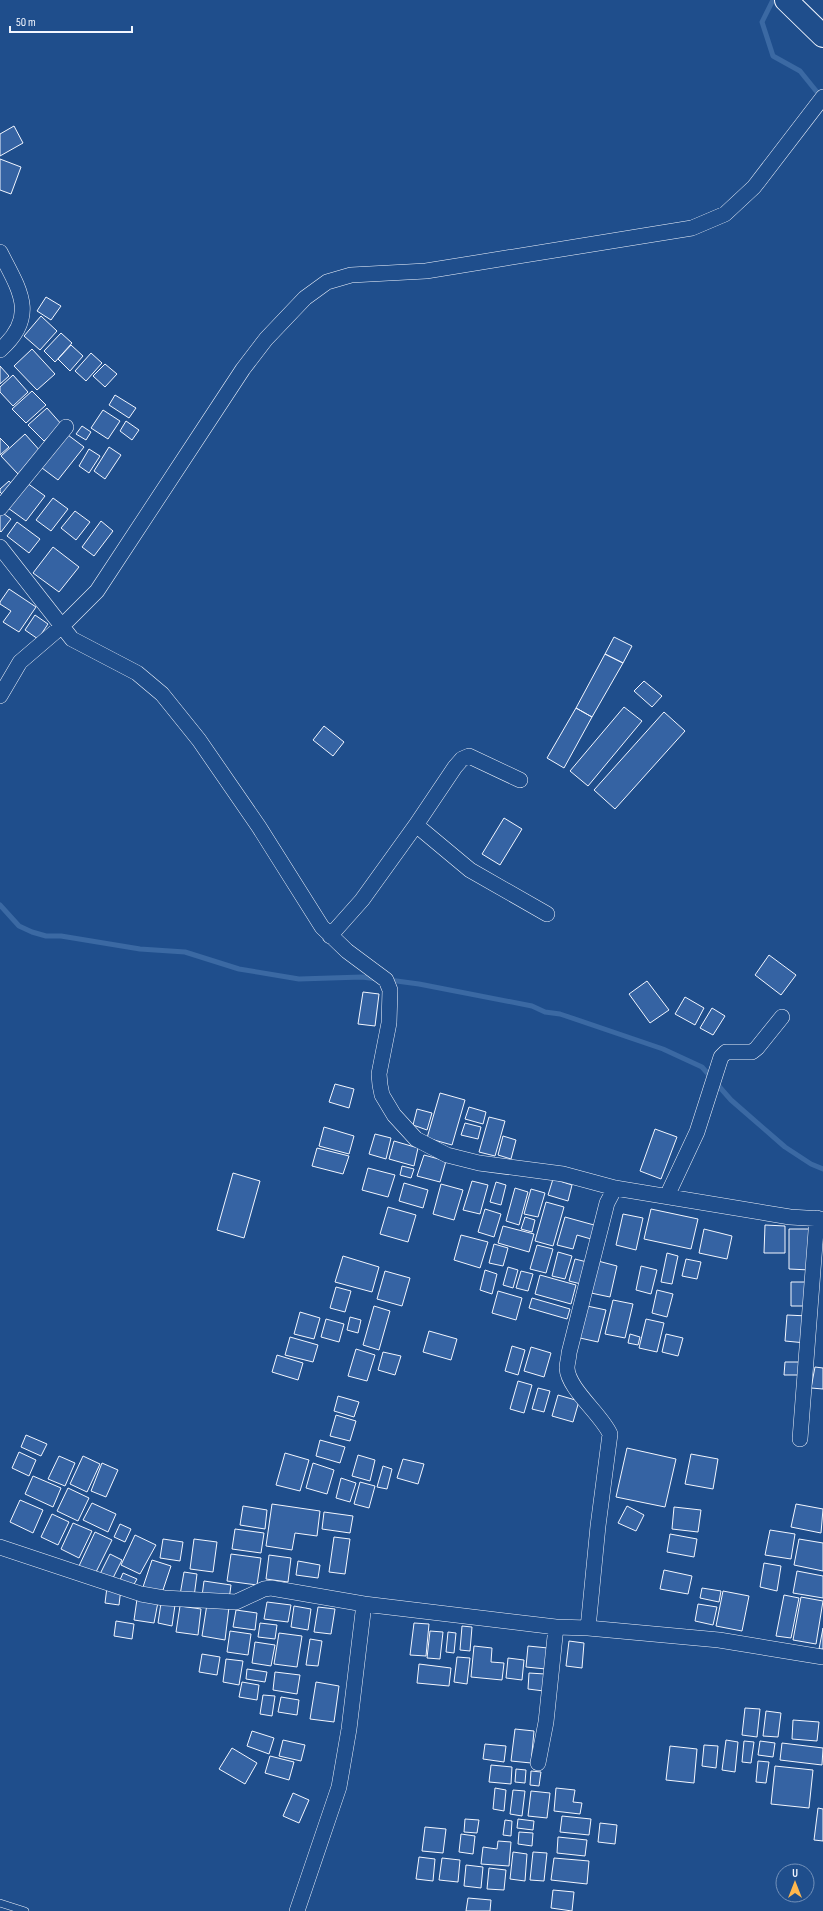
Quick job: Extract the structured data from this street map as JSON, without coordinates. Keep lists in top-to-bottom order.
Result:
{
  "scale_bar": "50 m",
  "north": "top"
}
